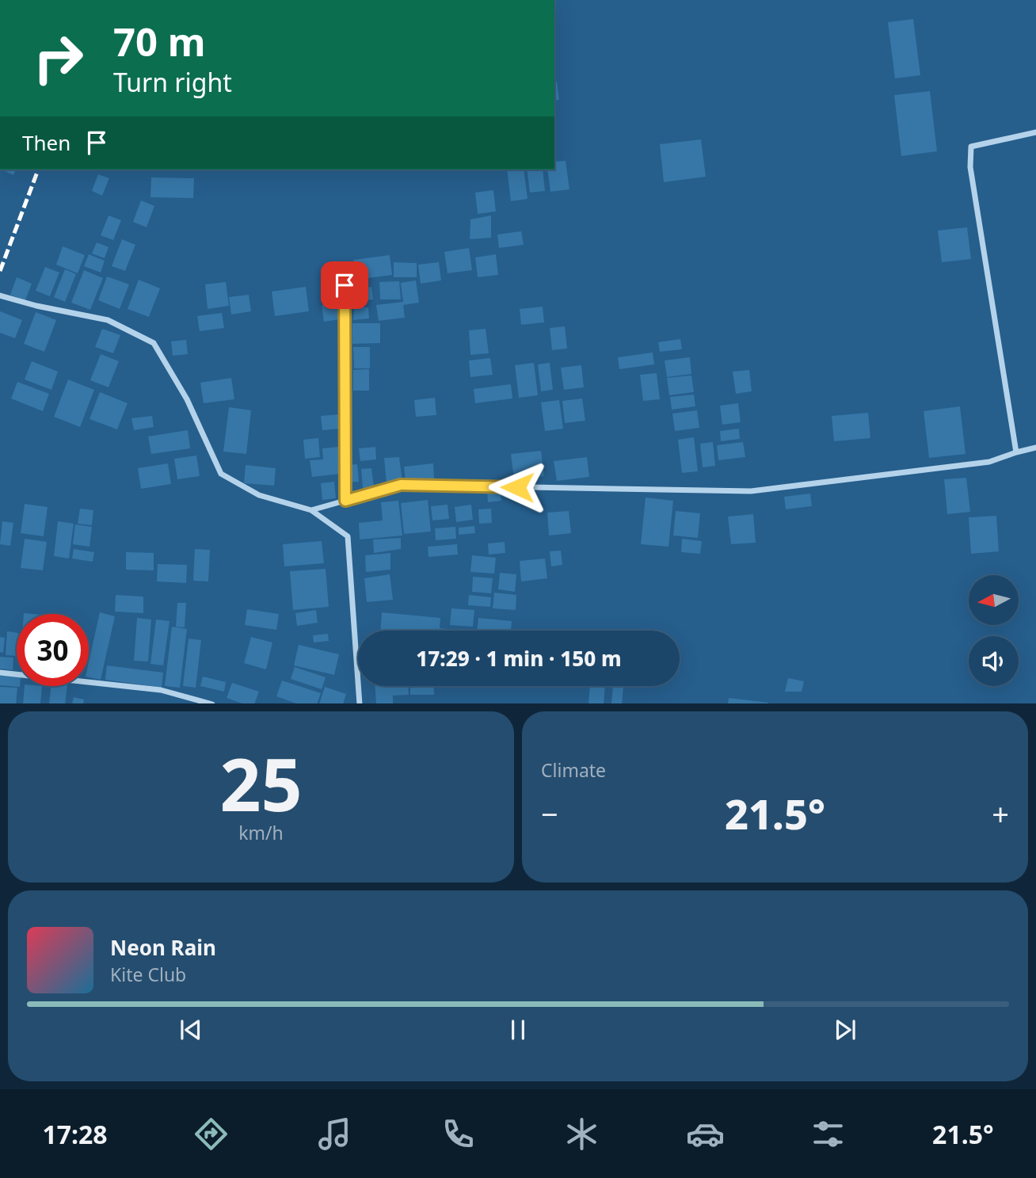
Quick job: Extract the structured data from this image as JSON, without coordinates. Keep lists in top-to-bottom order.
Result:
{
  "north": "left",
  "page": {
    "turn": ["70 m", "Turn right"],
    "then": "Then",
    "limit": "30",
    "trip": "17:29 · 1 min · 150 m",
    "tile": [
      ["25", "km/h"],
      "Climate"
    ],
    "heat": ["−", "21.5°", "+"],
    "song": ["Neon Rain", "Kite Club"],
    "tabs": ["17:28", "21.5°"]
  }
}
